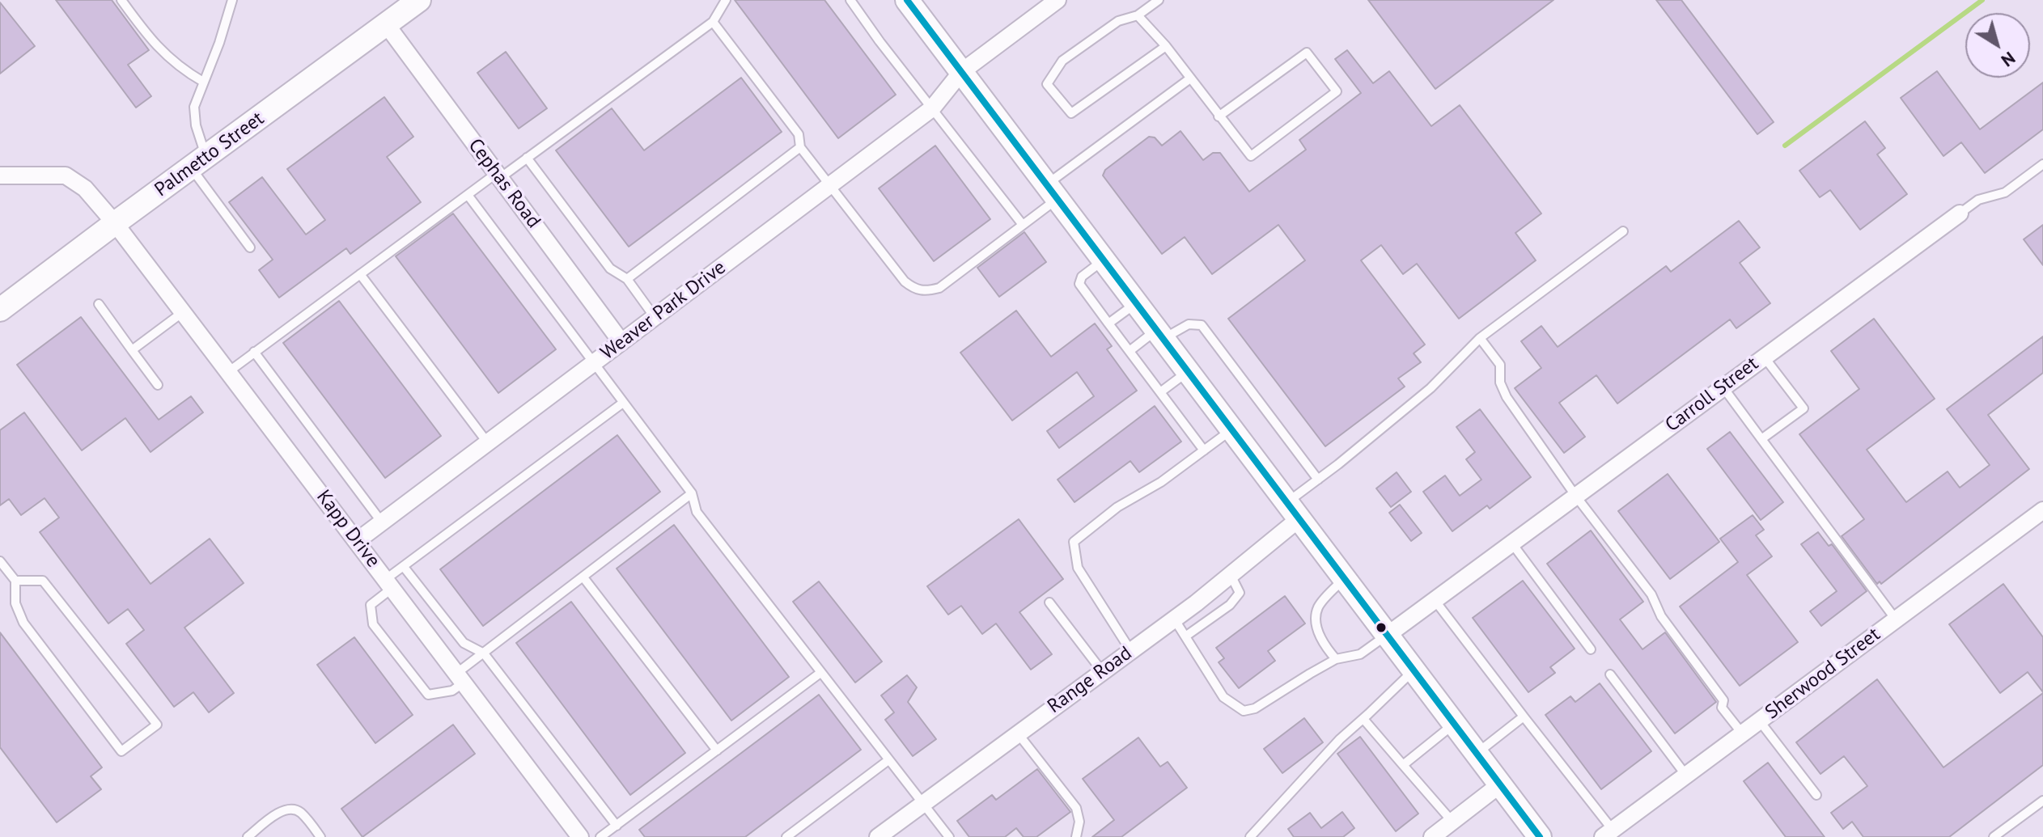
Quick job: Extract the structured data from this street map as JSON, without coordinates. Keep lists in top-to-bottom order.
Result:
{
  "streets": {
    "street": [
      "Palmetto Street",
      "Cephas Road",
      "Weaver Park Drive",
      "Carroll Street",
      "Kapp Drive",
      "Sherwood Street",
      "Range Road"
    ]
  },
  "crossings": [
    ["Palmetto Street", "Cephas Road"],
    ["Palmetto Street", "Kapp Drive"],
    ["Cephas Road", "Weaver Park Drive"],
    ["Weaver Park Drive", "Kapp Drive"]
  ],
  "north": "bottom right"
}
